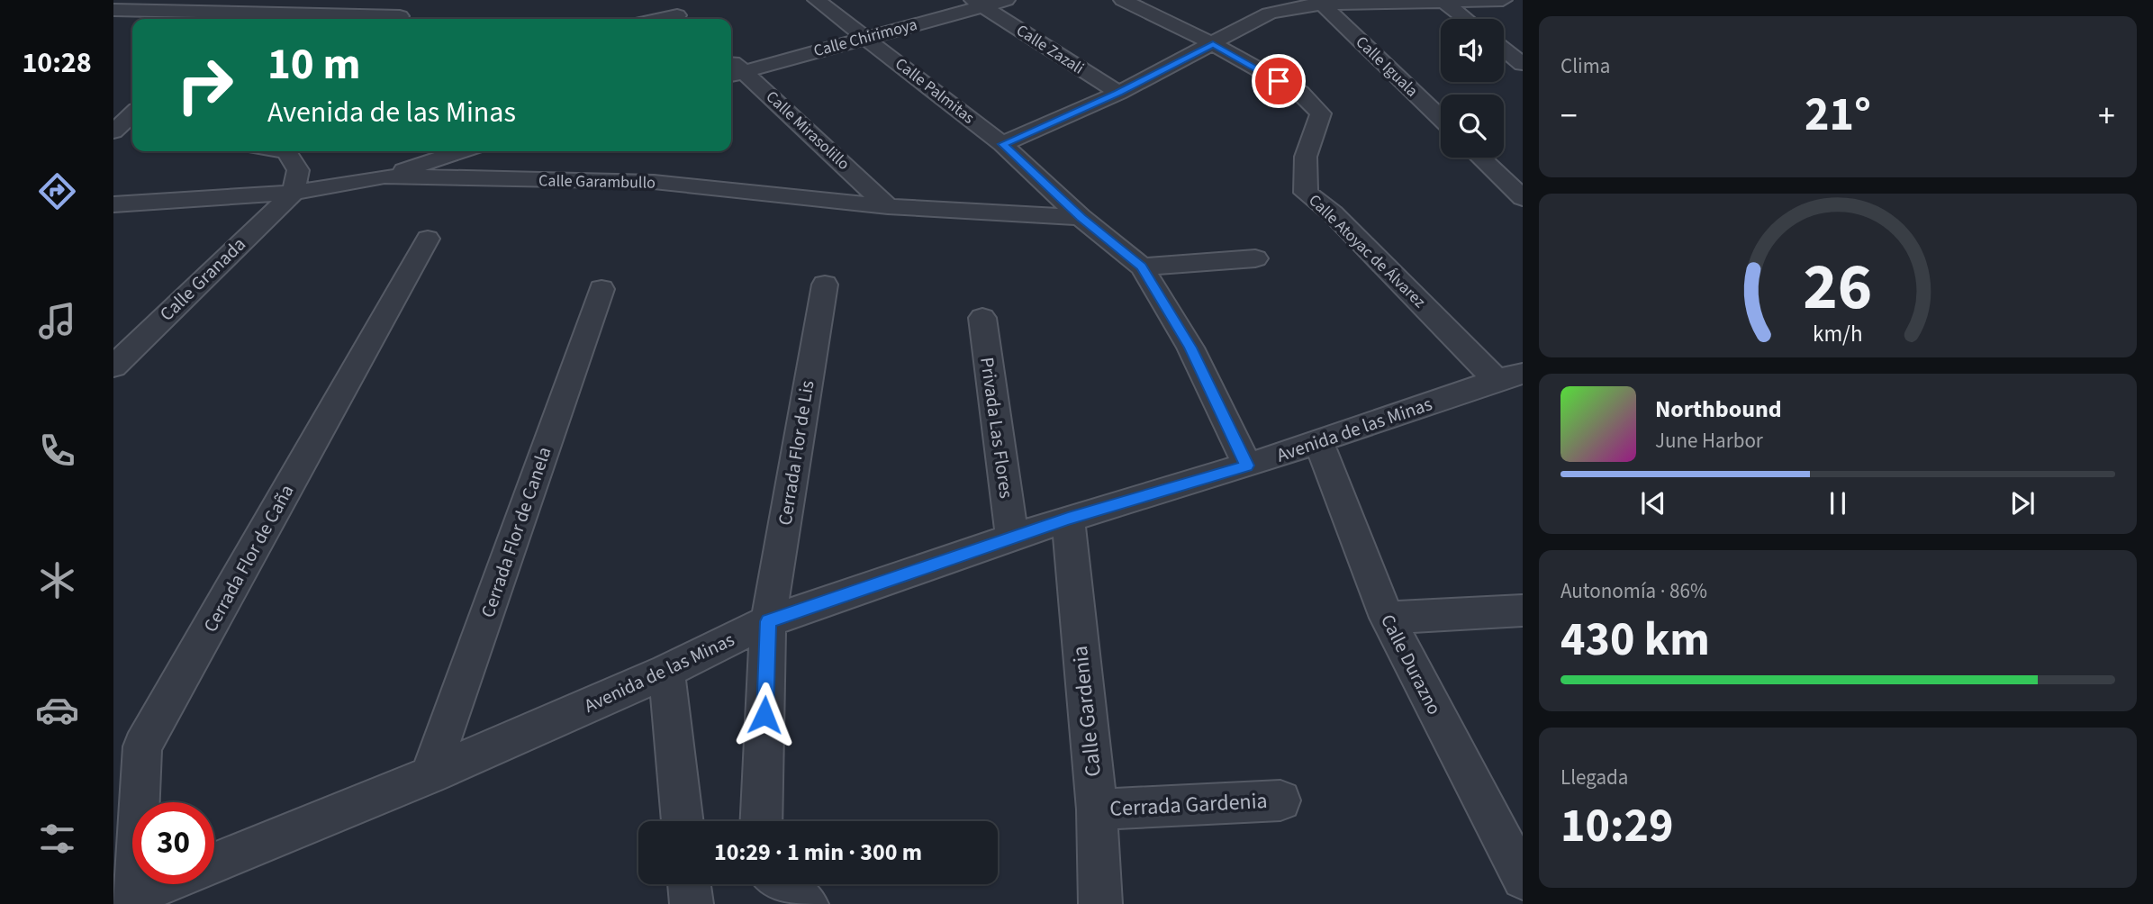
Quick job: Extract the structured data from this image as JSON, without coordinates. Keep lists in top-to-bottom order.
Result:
{
  "streets": {
    "street": [
      "Calle Chirimoya",
      "Calle Zazali",
      "Calle Iguala",
      "Calle Palmitas",
      "Calle Mirasolillo",
      "Calle Garambullo",
      "Calle Atoyac de Álvarez",
      "Calle Granada",
      "Privada Las Flores",
      "Avenida de las Minas",
      "Cerrada Flor de Lis",
      "Cerrada Flor de Canela",
      "Cerrada Flor de Caña",
      "Calle Durazno",
      "Calle Gardenia",
      "Cerrada Gardenia"
    ]
  },
  "crossings": [
    ["Calle Chirimoya", "Calle Zazali"],
    ["Calle Chirimoya", "Calle Palmitas"],
    ["Calle Chirimoya", "Calle Mirasolillo"],
    ["Calle Palmitas", "Calle Garambullo"],
    ["Calle Mirasolillo", "Calle Garambullo"],
    ["Calle Garambullo", "Calle Granada"],
    ["Calle Atoyac de Álvarez", "Avenida de las Minas"],
    ["Privada Las Flores", "Avenida de las Minas"],
    ["Avenida de las Minas", "Cerrada Flor de Lis"],
    ["Avenida de las Minas", "Cerrada Flor de Canela"],
    ["Avenida de las Minas", "Cerrada Flor de Caña"],
    ["Avenida de las Minas", "Calle Durazno"],
    ["Avenida de las Minas", "Calle Gardenia"],
    ["Calle Gardenia", "Cerrada Gardenia"]
  ],
  "page": {
    "tabs": "10:28",
    "tile": [
      "Clima",
      ["Autonomía · 86%", "430 km"],
      ["Llegada", "10:29"]
    ],
    "turn": ["10 m", "Avenida de las Minas"],
    "heat": ["−", "21°", "+"],
    "song": ["Northbound", "June Harbor"],
    "limit": "30",
    "trip": "10:29 · 1 min · 300 m",
    "gauge": ["26", "km/h"]
  }
}
